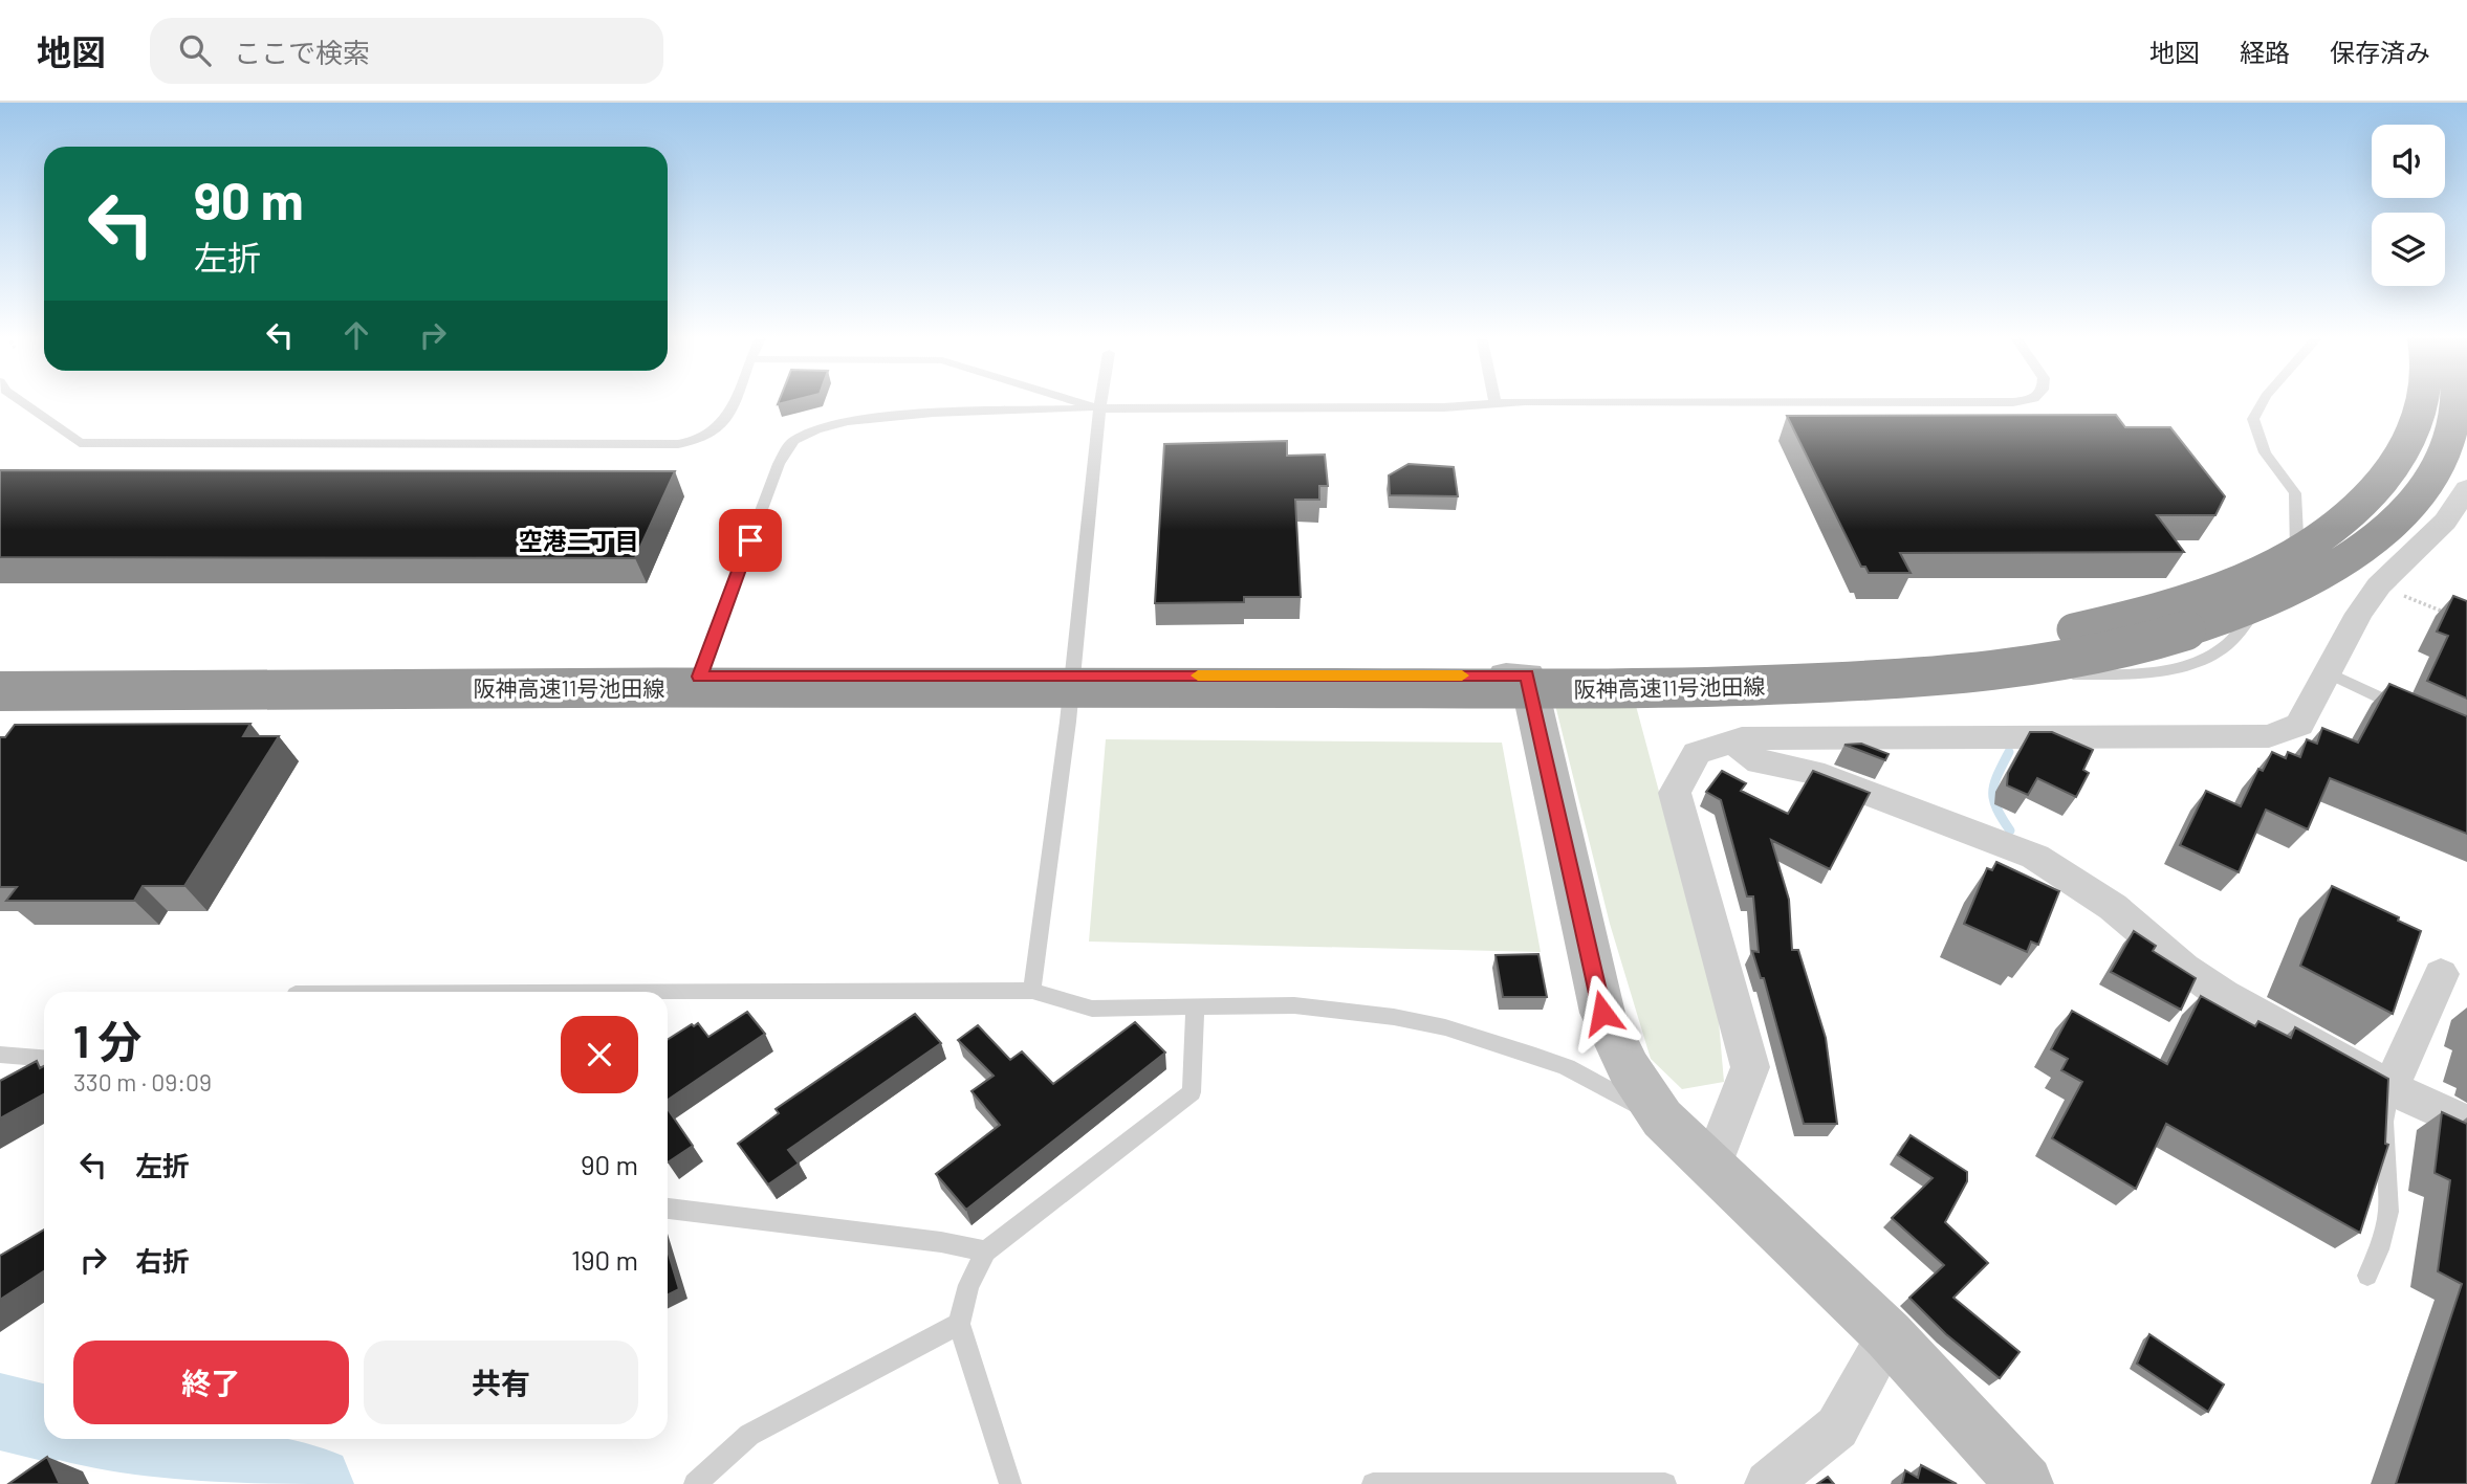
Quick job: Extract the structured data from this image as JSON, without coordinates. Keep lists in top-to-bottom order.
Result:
{
  "streets": {
    "highway": ["阪神高速11号池田線"]
  },
  "districts": ["空港二丁目"],
  "page": {
    "header": "地図",
    "search": "ここで検索",
    "nav": ["地図", "経路", "保存済み"],
    "turn": ["90 m", "左折"],
    "heading": ["1 分", "330 m · 09:09"],
    "list": [
      {
        "name": "左折",
        "value": "90 m"
      },
      {
        "name": "右折",
        "value": "190 m"
      }
    ],
    "buttons": ["終了", "共有"]
  }
}
